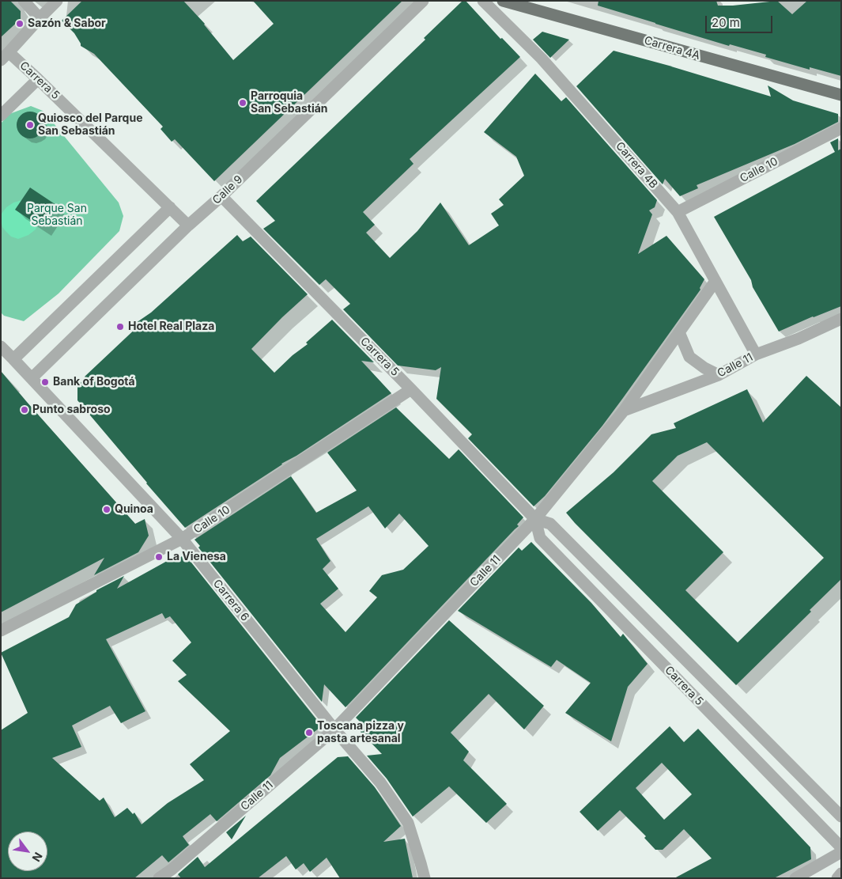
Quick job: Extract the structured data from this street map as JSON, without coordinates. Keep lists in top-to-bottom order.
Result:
{
  "streets": {
    "main road": ["Carrera 4A"],
    "street": [
      "Carrera 5",
      "Carrera 4B",
      "Calle 10",
      "Calle 9",
      "Calle 11",
      "Carrera 6"
    ]
  },
  "crossings": [
    ["Carrera 5", "Calle 10"],
    ["Carrera 5", "Calle 9"],
    ["Carrera 5", "Calle 11"],
    ["Carrera 4B", "Calle 10"],
    ["Carrera 4B", "Calle 11"],
    ["Calle 10", "Carrera 6"],
    ["Calle 9", "Carrera 6"],
    ["Calle 11", "Carrera 6"]
  ],
  "parks": ["Parque San Sebastián"],
  "places": [
    "Sazón & Sabor",
    "Parroquia San Sebastián",
    "Quiosco del Parque San Sebastián",
    "Hotel Real Plaza",
    "Bank of Bogotá",
    "Punto sabroso",
    "Quinoa",
    "La Vienesa",
    "Toscana pizza y pasta artesanal"
  ],
  "scale_bar": "20 m",
  "north": "bottom right"
}
